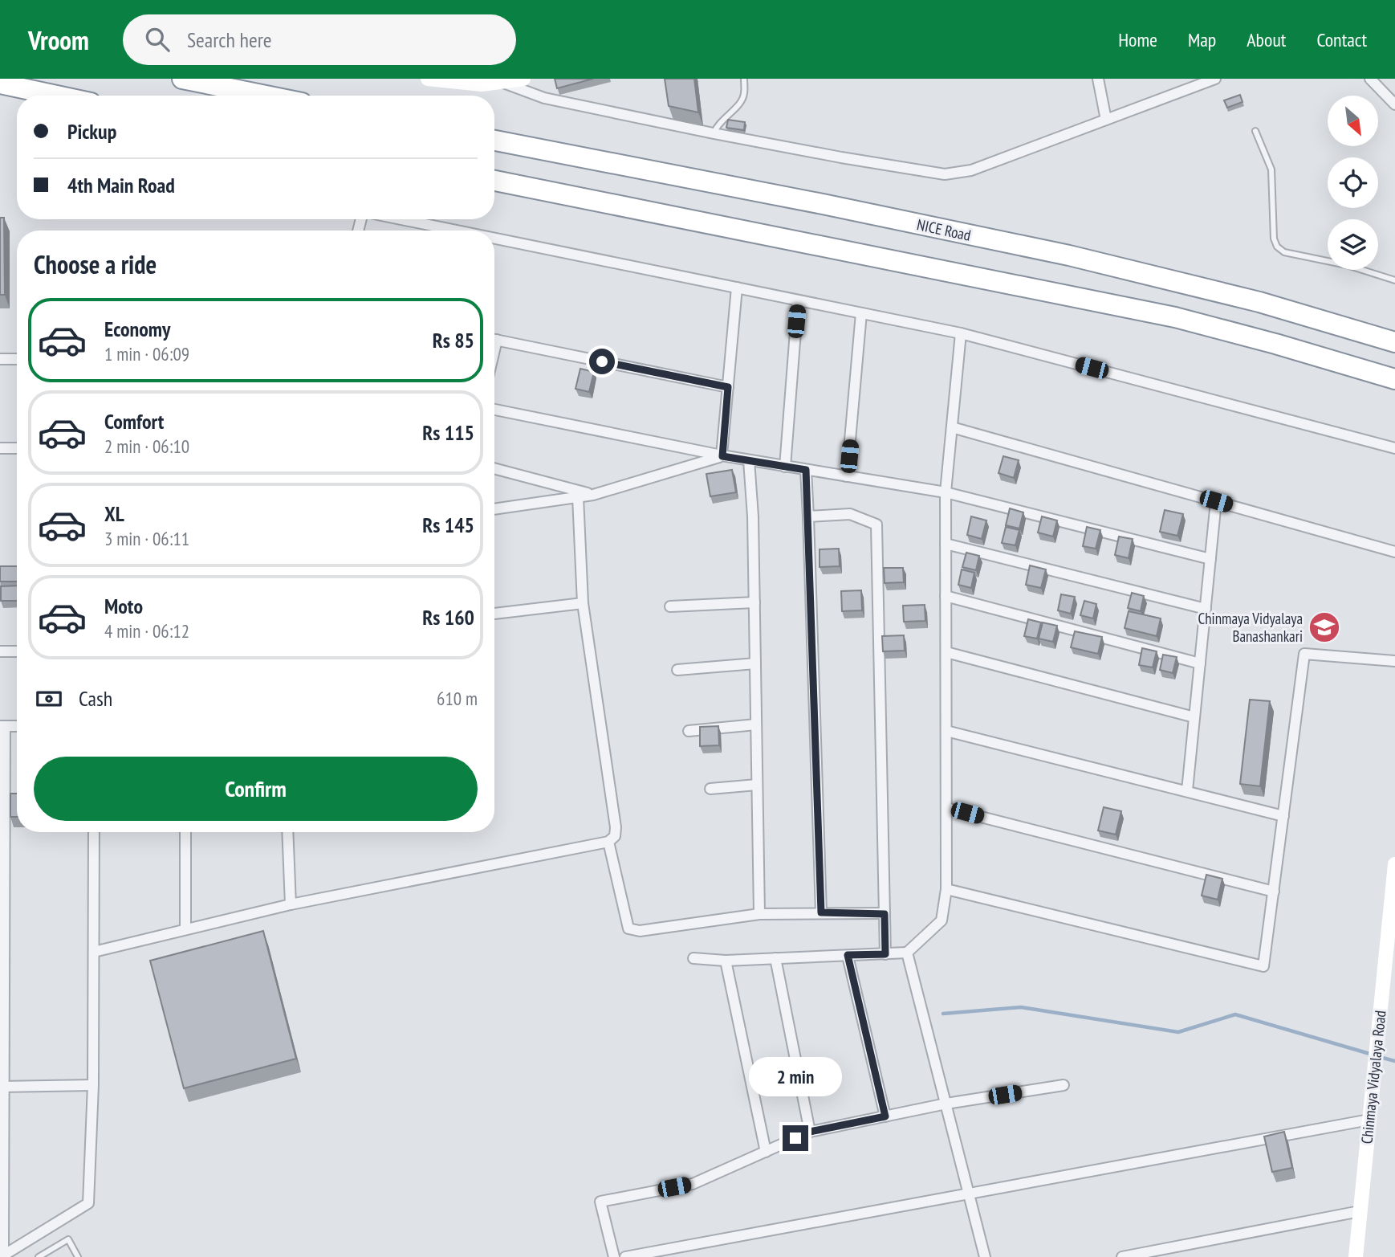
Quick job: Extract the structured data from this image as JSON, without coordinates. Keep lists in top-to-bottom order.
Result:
{
  "streets": {
    "highway": ["NICE Road"],
    "street": ["Chinmaya Vidyalaya Road"]
  },
  "places": {
    "school or university": ["Chinmaya Vidyalaya Banashankari"]
  },
  "north": "bottom right",
  "page": {
    "header": "Vroom",
    "search": "Search here",
    "nav": [
      "Home",
      "Map",
      "About",
      "Contact"
    ],
    "banner": ["Pickup", "4th Main Road"],
    "heading": "Choose a ride",
    "list": [
      {
        "name": "Economy",
        "note": "1 min · 06:09",
        "value": "Rs 85"
      },
      {
        "name": "Comfort",
        "note": "2 min · 06:10",
        "value": "Rs 115"
      },
      {
        "name": "XL",
        "note": "3 min · 06:11",
        "value": "Rs 145"
      },
      {
        "name": "Moto",
        "note": "4 min · 06:12",
        "value": "Rs 160"
      }
    ],
    "pay": ["Cash", "610 m"],
    "buttons": "Confirm",
    "bubble": "2 min"
  }
}
